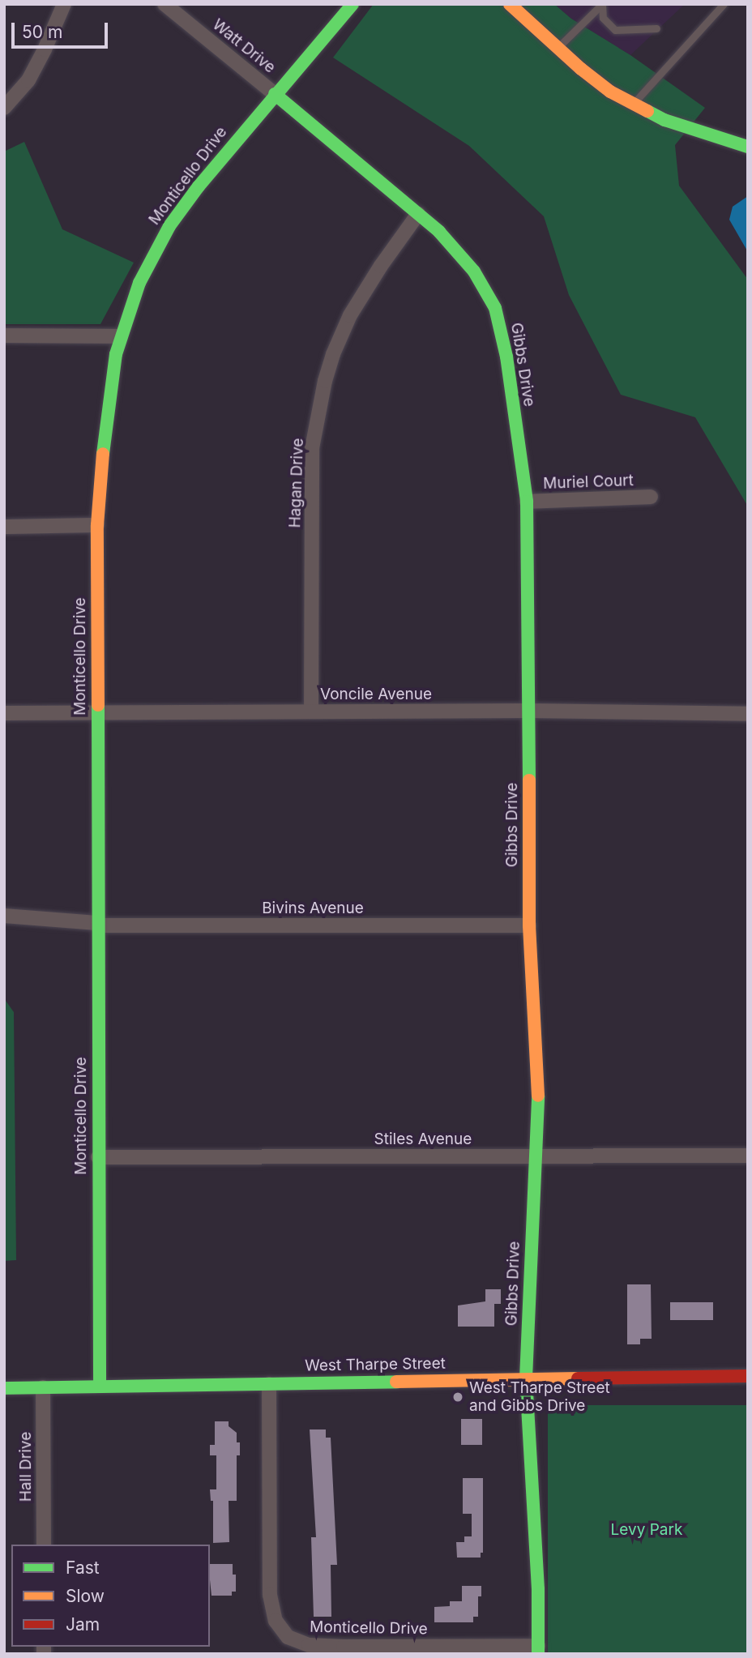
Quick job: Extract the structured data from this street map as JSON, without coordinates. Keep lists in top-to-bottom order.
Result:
{
  "streets": {
    "street": [
      "Watt Drive",
      "Monticello Drive",
      "Gibbs Drive",
      "Muriel Court",
      "Hagan Drive",
      "Voncile Avenue",
      "Bivins Avenue",
      "Stiles Avenue",
      "West Tharpe Street",
      "Hall Drive"
    ]
  },
  "crossings": [
    ["Watt Drive", "Monticello Drive"],
    ["Watt Drive", "Gibbs Drive"],
    ["Monticello Drive", "Gibbs Drive"],
    ["Monticello Drive", "Voncile Avenue"],
    ["Monticello Drive", "Bivins Avenue"],
    ["Monticello Drive", "Stiles Avenue"],
    ["Monticello Drive", "West Tharpe Street"],
    ["Gibbs Drive", "Muriel Court"],
    ["Gibbs Drive", "Hagan Drive"],
    ["Gibbs Drive", "Voncile Avenue"],
    ["Gibbs Drive", "Bivins Avenue"],
    ["Gibbs Drive", "Stiles Avenue"],
    ["Gibbs Drive", "West Tharpe Street"],
    ["Hagan Drive", "Voncile Avenue"],
    ["West Tharpe Street", "Hall Drive"]
  ],
  "parks": ["Levy Park"],
  "places": ["West Tharpe Street and Gibbs Drive"],
  "legend": ["Fast", "Slow", "Jam"],
  "scale_bar": "50 m"
}
